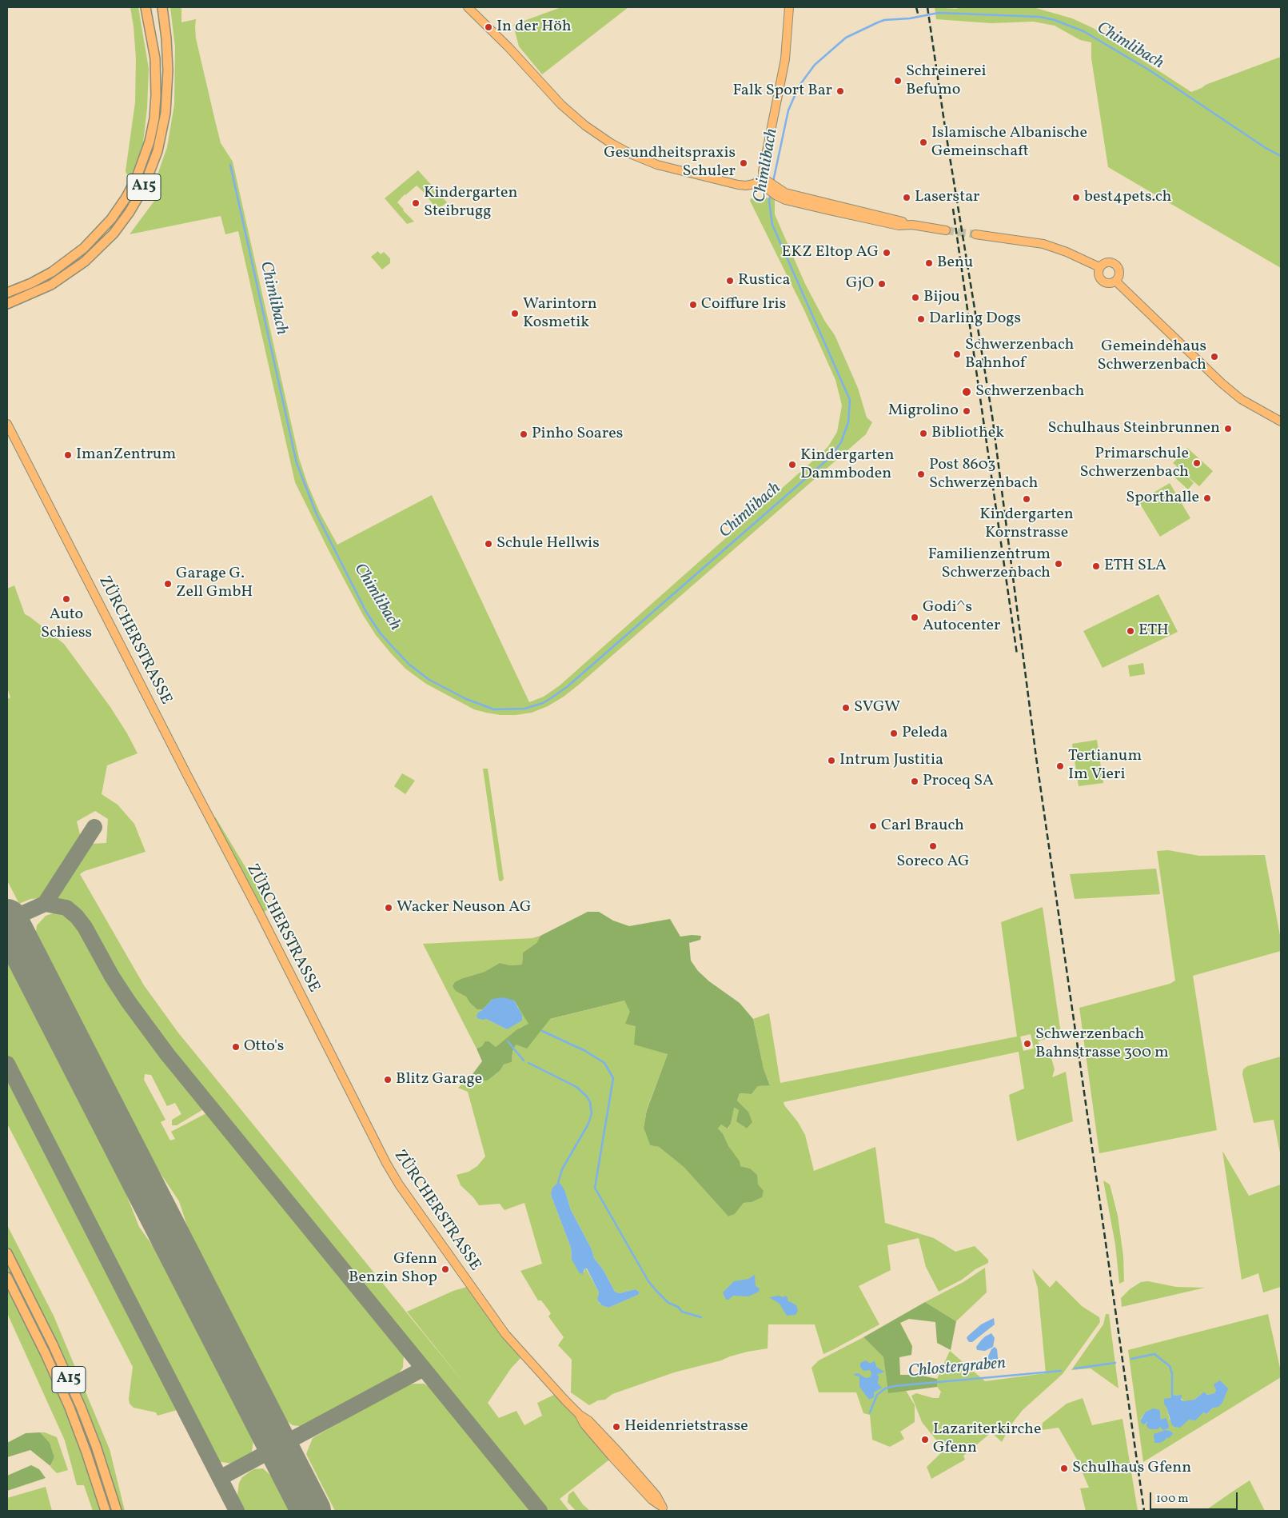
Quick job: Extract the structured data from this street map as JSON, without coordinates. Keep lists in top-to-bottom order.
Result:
{
  "streets": {
    "highway": ["A15"],
    "main road": ["ZÜRCHERSTRASSE"]
  },
  "water": ["Chimlibach", "Chlostergraben"],
  "places": [
    "In der Höh",
    "Schreinerei Befumo",
    "Falk Sport Bar",
    "Islamische Albanische Gemeinschaft",
    "Gesundheitspraxis Schuler",
    "Laserstar",
    "best4pets.ch",
    "Kindergarten Steibrugg",
    "EKZ Eltop AG",
    "Benu",
    "Rustica",
    "GjO",
    "Bijou",
    "Coiffure Iris",
    "Warintorn Kosmetik",
    "Darling Dogs",
    "Schwerzenbach Bahnhof",
    "Gemeindehaus Schwerzenbach",
    "Schwerzenbach",
    "Migrolino",
    "Schulhaus Steinbrunnen",
    "Bibliothek",
    "Pinho Soares",
    "ImanZentrum",
    "Primarschule Schwerzenbach",
    "Kindergarten Dammboden",
    "Post 8603 Schwerzenbach",
    "Sporthalle",
    "Kindergarten Kornstrasse",
    "Schule Hellwis",
    "Familienzentrum Schwerzenbach",
    "ETH SLA",
    "Garage G. Zell GmbH",
    "Auto Schiess",
    "Godi^s Autocenter",
    "ETH",
    "SVGW",
    "Peleda",
    "Intrum Justitia",
    "Tertianum Im Vieri",
    "Proceq SA",
    "Carl Brauch",
    "Soreco AG",
    "Wacker Neuson AG",
    "Schwerzenbach Bahnstrasse 300 m",
    "Otto's",
    "Blitz Garage",
    "Gfenn Benzin Shop",
    "Heidenrietstrasse",
    "Lazariterkirche Gfenn",
    "Schulhaus Gfenn"
  ],
  "scale_bar": "100 m"
}
